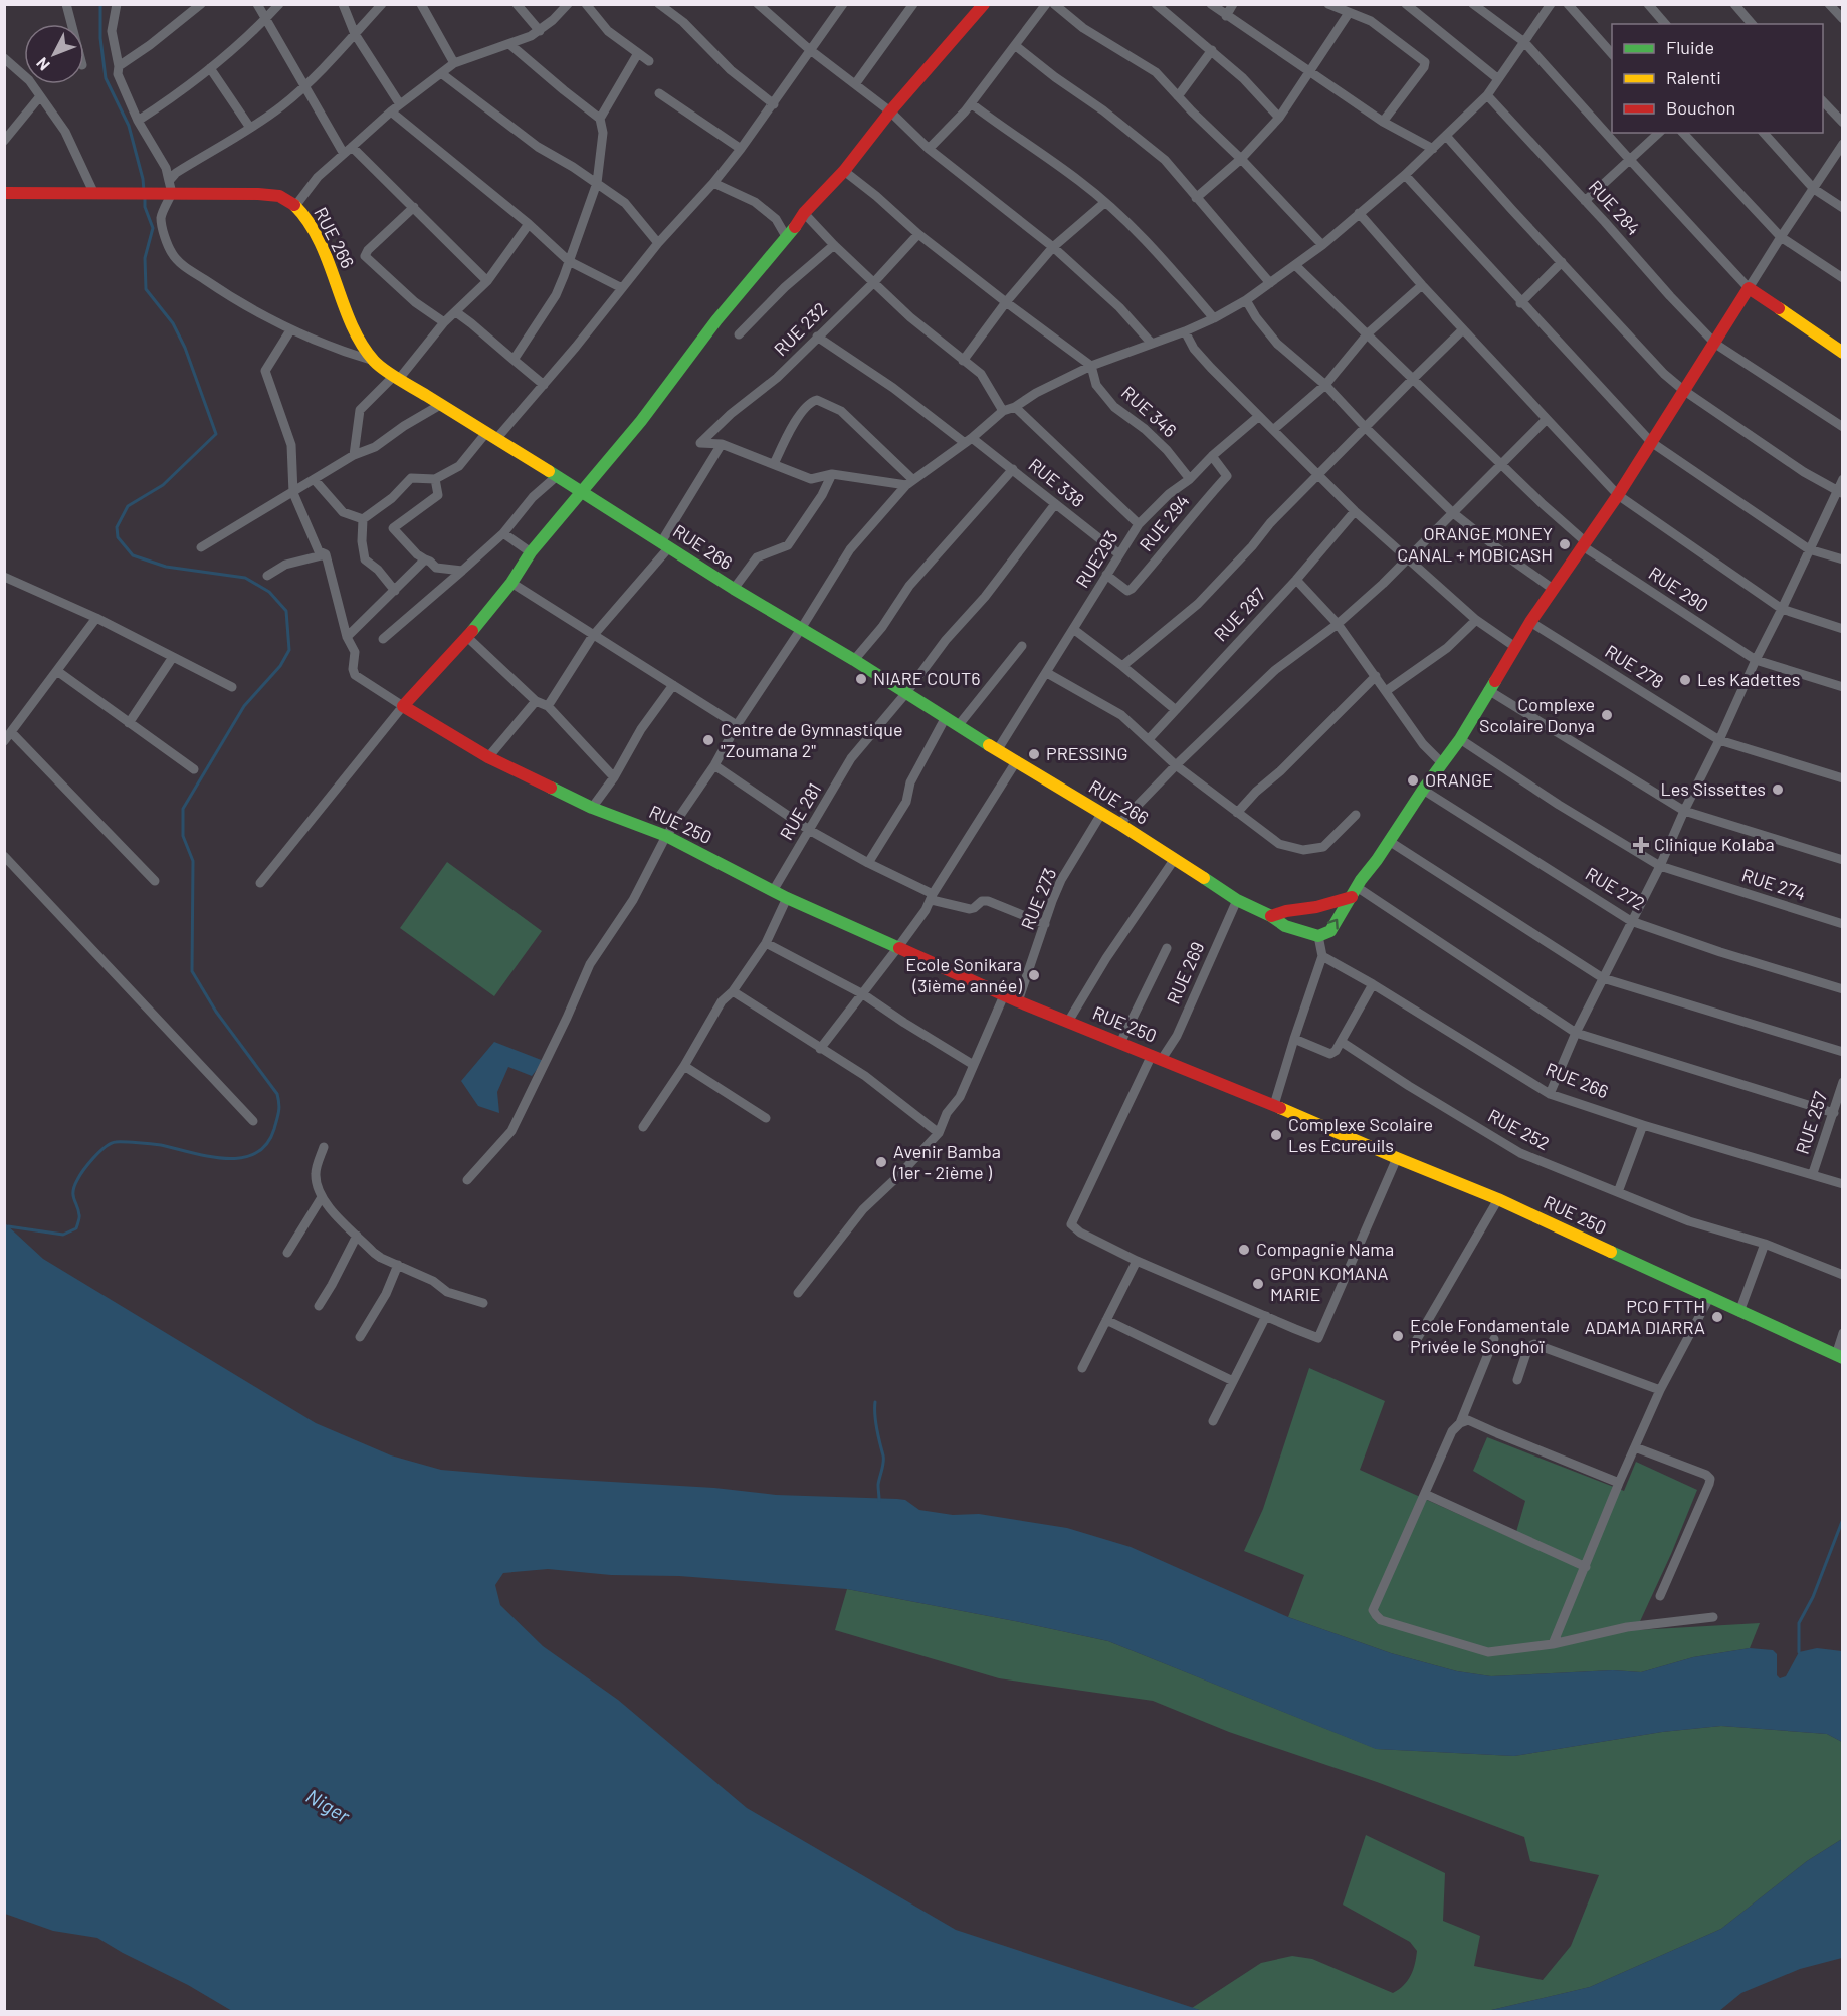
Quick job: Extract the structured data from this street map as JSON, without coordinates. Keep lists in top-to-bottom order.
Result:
{
  "streets": {
    "main road": ["RUE 266", "RUE 250"],
    "street": [
      "RUE 284",
      "RUE 232",
      "RUE 346",
      "RUE 338",
      "RUE 294",
      "RUE293",
      "RUE 290",
      "RUE 287",
      "RUE 278",
      "RUE 281",
      "RUE 274",
      "RUE 272",
      "RUE 273",
      "RUE 269",
      "RUE 257",
      "RUE 252"
    ]
  },
  "crossings": [
    ["RUE 266", "RUE293"],
    ["RUE 266", "RUE 281"],
    ["RUE 266", "RUE 273"],
    ["RUE 266", "RUE 269"],
    ["RUE 266", "RUE 257"],
    ["RUE 232", "RUE 338"],
    ["RUE 346", "RUE293"],
    ["RUE 338", "RUE293"],
    ["RUE 338", "RUE 281"],
    ["RUE 294", "RUE293"],
    ["RUE 281", "RUE 250"],
    ["RUE 250", "RUE 273"],
    ["RUE 250", "RUE 269"]
  ],
  "water": ["Niger"],
  "places": {
    "other": [
      "ORANGE MONEY CANAL + MOBICASH",
      "NIARE COUT6",
      "Les Kadettes",
      "Complexe Scolaire Donya",
      "Centre de Gymnastique \"Zoumana 2\"",
      "PRESSING",
      "ORANGE",
      "Les Sissettes",
      "Ecole Sonikara (3ième année)",
      "Complexe Scolaire Les Ecureuils",
      "Avenir Bamba (1er - 2ième )",
      "Compagnie Nama",
      "GPON KOMANA MARIE",
      "PCO FTTH ADAMA DIARRA",
      "Ecole Fondamentale Privée le Songhoï"
    ],
    "health": ["Clinique Kolaba"]
  },
  "legend": ["Fluide", "Ralenti", "Bouchon"],
  "north": "bottom left"
}
